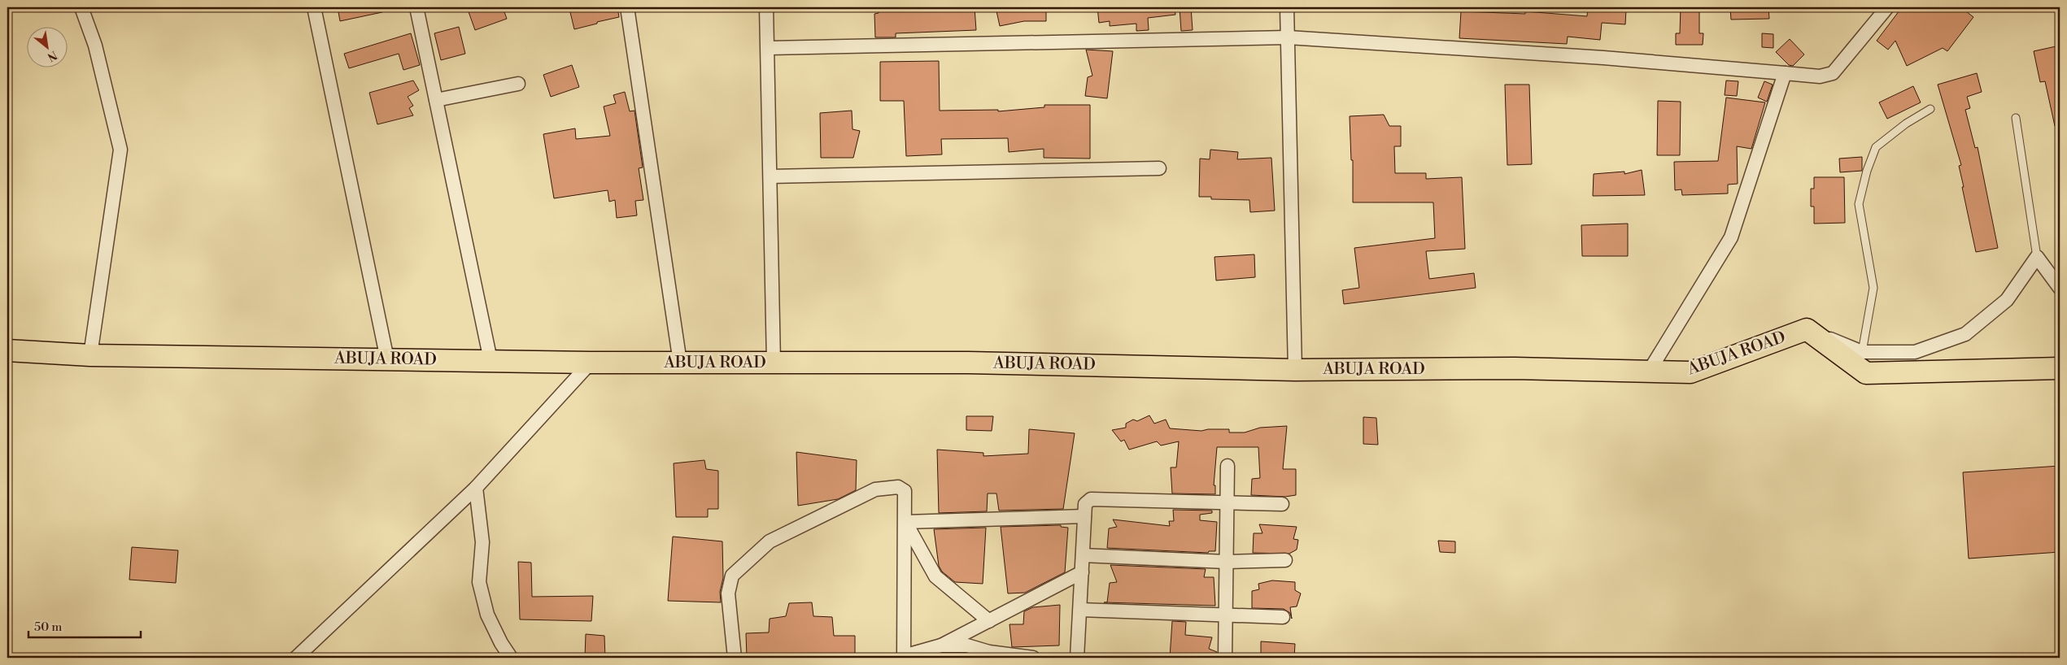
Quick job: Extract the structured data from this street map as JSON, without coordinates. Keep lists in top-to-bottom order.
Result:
{
  "streets": {
    "main road": ["ABUJA ROAD"]
  },
  "scale_bar": "50 m",
  "north": "bottom right"
}
